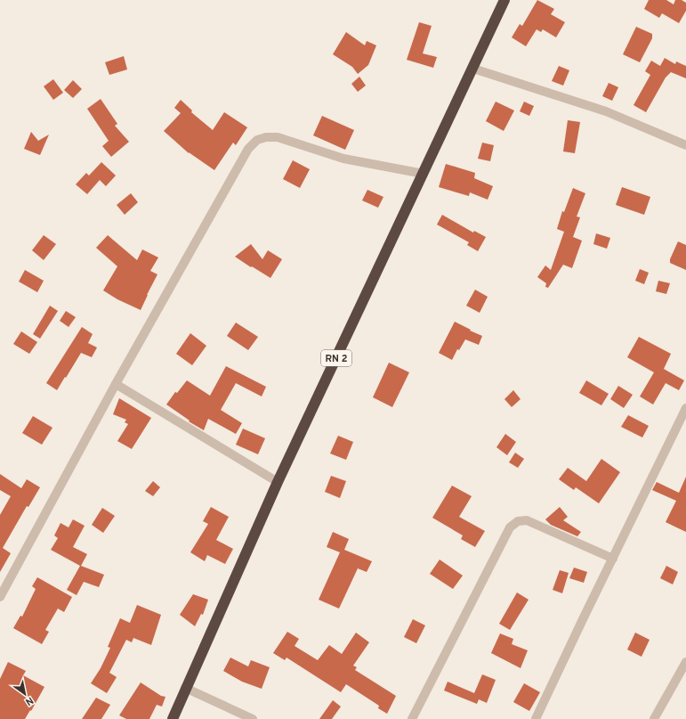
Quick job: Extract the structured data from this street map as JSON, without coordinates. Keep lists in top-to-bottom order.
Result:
{
  "streets": {
    "highway": ["RN 2"]
  },
  "north": "bottom right"
}
